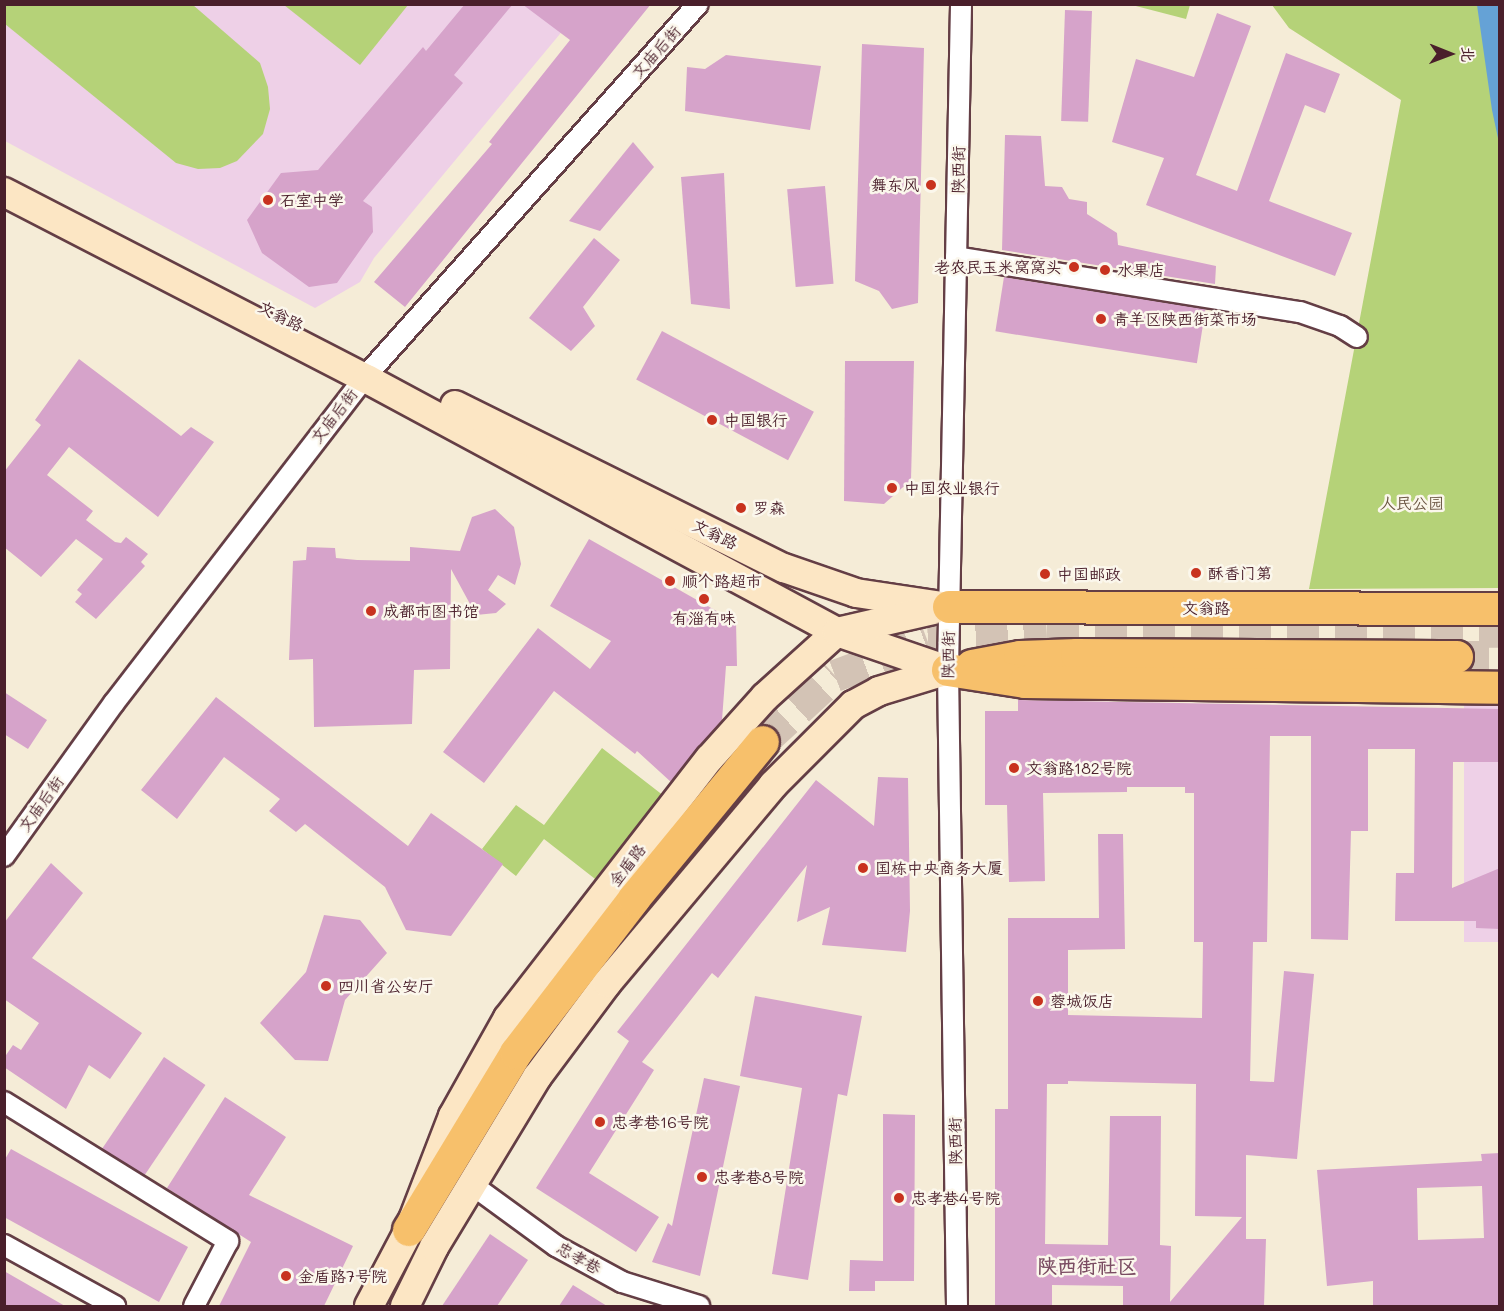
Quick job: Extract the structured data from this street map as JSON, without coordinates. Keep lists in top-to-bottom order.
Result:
{
  "streets": {
    "main road": ["文翁路", "金盾路"],
    "street": ["文庙后街", "陕西街", "忠孝巷"]
  },
  "crossings": [
    ["文庙后街", "文翁路"],
    ["陕西街", "文翁路"],
    ["陕西街", "金盾路"],
    ["文翁路", "金盾路"]
  ],
  "districts": ["陕西街社区"],
  "parks": ["人民公园"],
  "places": [
    "舞东风",
    "石室中学",
    "老农民玉米窝窝头",
    "水果店",
    "青羊区陕西街菜市场",
    "中国银行",
    "中国农业银行",
    "罗森",
    "酥香门第",
    "中国邮政",
    "顺个路超市",
    "有淄有味",
    "成都市图书馆",
    "文翁路182号院",
    "国栋中央商务大厦",
    "四川省公安厅",
    "蓉城饭店",
    "忠孝巷16号院",
    "忠孝巷8号院",
    "忠孝巷4号院",
    "金盾路7号院"
  ],
  "north": "right"
}
